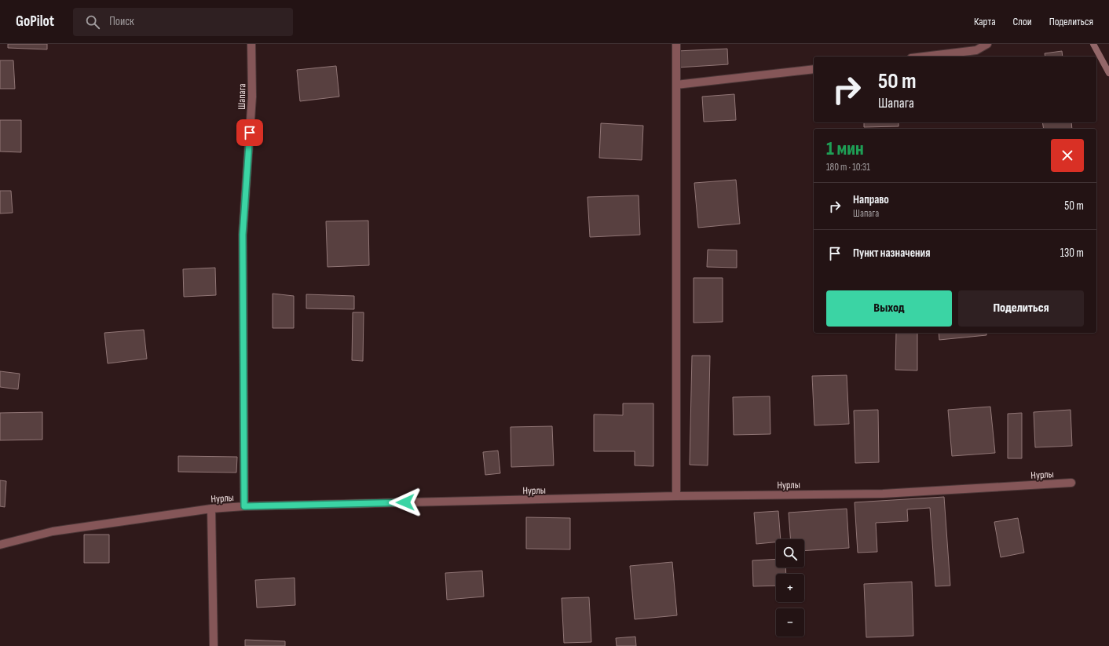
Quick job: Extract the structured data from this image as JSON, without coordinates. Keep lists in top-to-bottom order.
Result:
{
  "streets": {
    "street": ["Шапага", "Нурлы"]
  },
  "crossings": [
    ["Шапага", "Нурлы"]
  ],
  "page": {
    "header": "GoPilot",
    "search": "Поиск",
    "nav": ["Карта", "Слои", "Поделиться"],
    "turn": ["50 m", "Шапага"],
    "heading": ["1 мин", "180 m · 10:31"],
    "list": [
      {
        "name": "Направо",
        "note": "Шапага",
        "value": "50 m"
      },
      {
        "name": "Пункт назначения",
        "value": "130 m"
      }
    ],
    "buttons": ["Выход", "Поделиться"],
    "map_buttons": ["+", "−"]
  }
}
